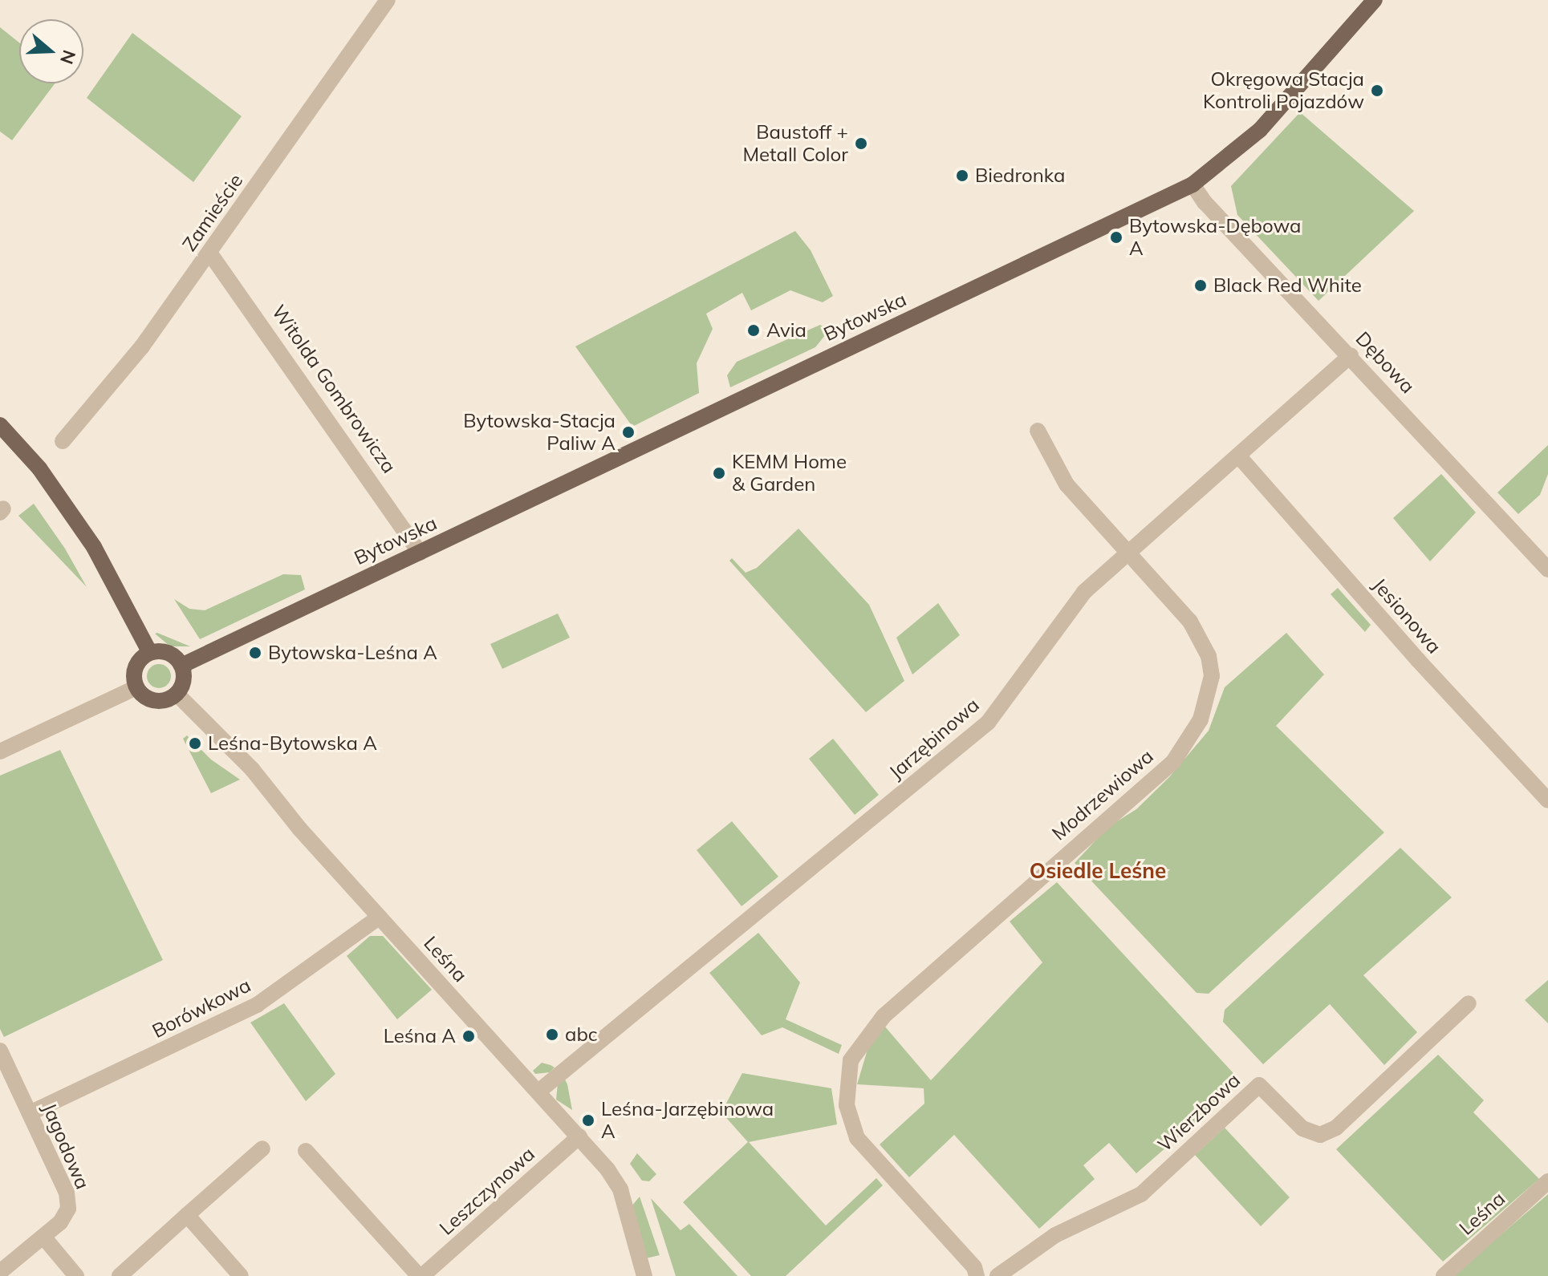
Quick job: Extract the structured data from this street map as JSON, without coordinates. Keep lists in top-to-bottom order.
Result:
{
  "streets": {
    "main road": ["Bytowska"],
    "street": [
      "Zamieście",
      "Dębowa",
      "Witolda Gombrowicza",
      "Jesionowa",
      "Jarzębinowa",
      "Modrzewiowa",
      "Leśna",
      "Borówkowa",
      "Wierzbowa",
      "Jagodowa",
      "Leszczynowa"
    ]
  },
  "crossings": [
    ["Zamieście", "Witolda Gombrowicza"],
    ["Bytowska", "Dębowa"],
    ["Bytowska", "Witolda Gombrowicza"],
    ["Bytowska", "Leśna"],
    ["Dębowa", "Jarzębinowa"],
    ["Jesionowa", "Jarzębinowa"],
    ["Jarzębinowa", "Modrzewiowa"],
    ["Jarzębinowa", "Leśna"],
    ["Leśna", "Borówkowa"],
    ["Leśna", "Leszczynowa"],
    ["Borówkowa", "Jagodowa"]
  ],
  "districts": ["Osiedle Leśne"],
  "places": [
    "Okręgowa Stacja Kontroli Pojazdów",
    "Baustoff + Metall Color",
    "Biedronka",
    "Bytowska-Dębowa A",
    "Black Red White",
    "Avia",
    "Bytowska-Stacja Paliw A",
    "KEMM Home & Garden",
    "Bytowska-Leśna A",
    "Leśna-Bytowska A",
    "abc",
    "Leśna A",
    "Leśna-Jarzębinowa A"
  ],
  "north": "right"
}
